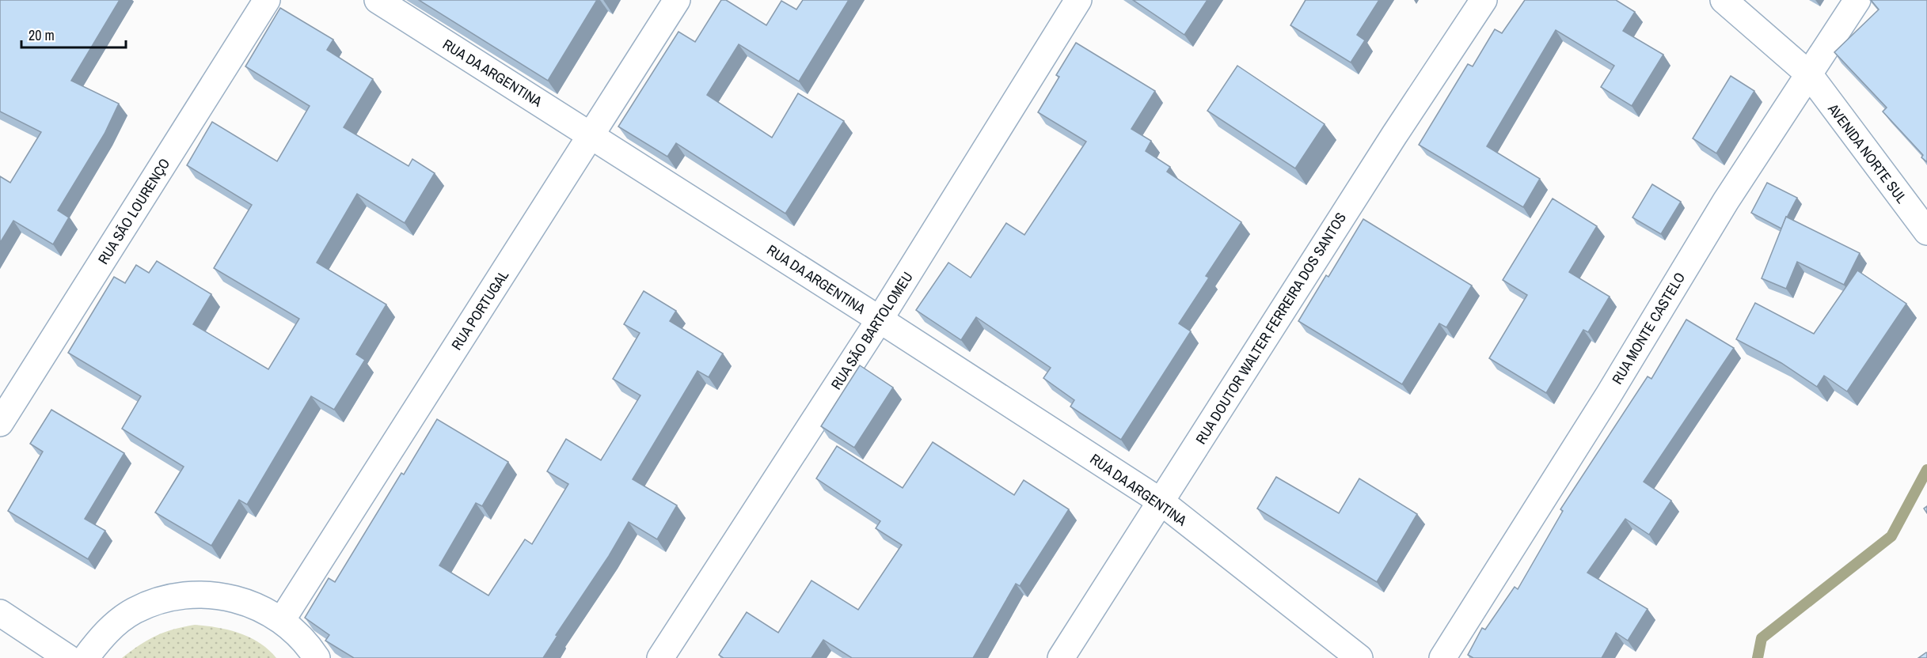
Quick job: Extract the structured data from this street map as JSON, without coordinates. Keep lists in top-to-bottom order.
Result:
{
  "streets": {
    "street": [
      "RUA DA ARGENTINA",
      "AVENIDA NORTE SUL",
      "RUA SÃO LOURENÇO",
      "RUA PORTUGAL",
      "RUA DOUTOR WALTER FERREIRA DOS SANTOS",
      "RUA MONTE CASTELO",
      "RUA SÃO BARTOLOMEU"
    ]
  },
  "crossings": [
    ["RUA DA ARGENTINA", "RUA PORTUGAL"],
    ["RUA DA ARGENTINA", "RUA DOUTOR WALTER FERREIRA DOS SANTOS"],
    ["RUA DA ARGENTINA", "RUA SÃO BARTOLOMEU"],
    ["AVENIDA NORTE SUL", "RUA MONTE CASTELO"]
  ],
  "scale_bar": "20 m"
}
